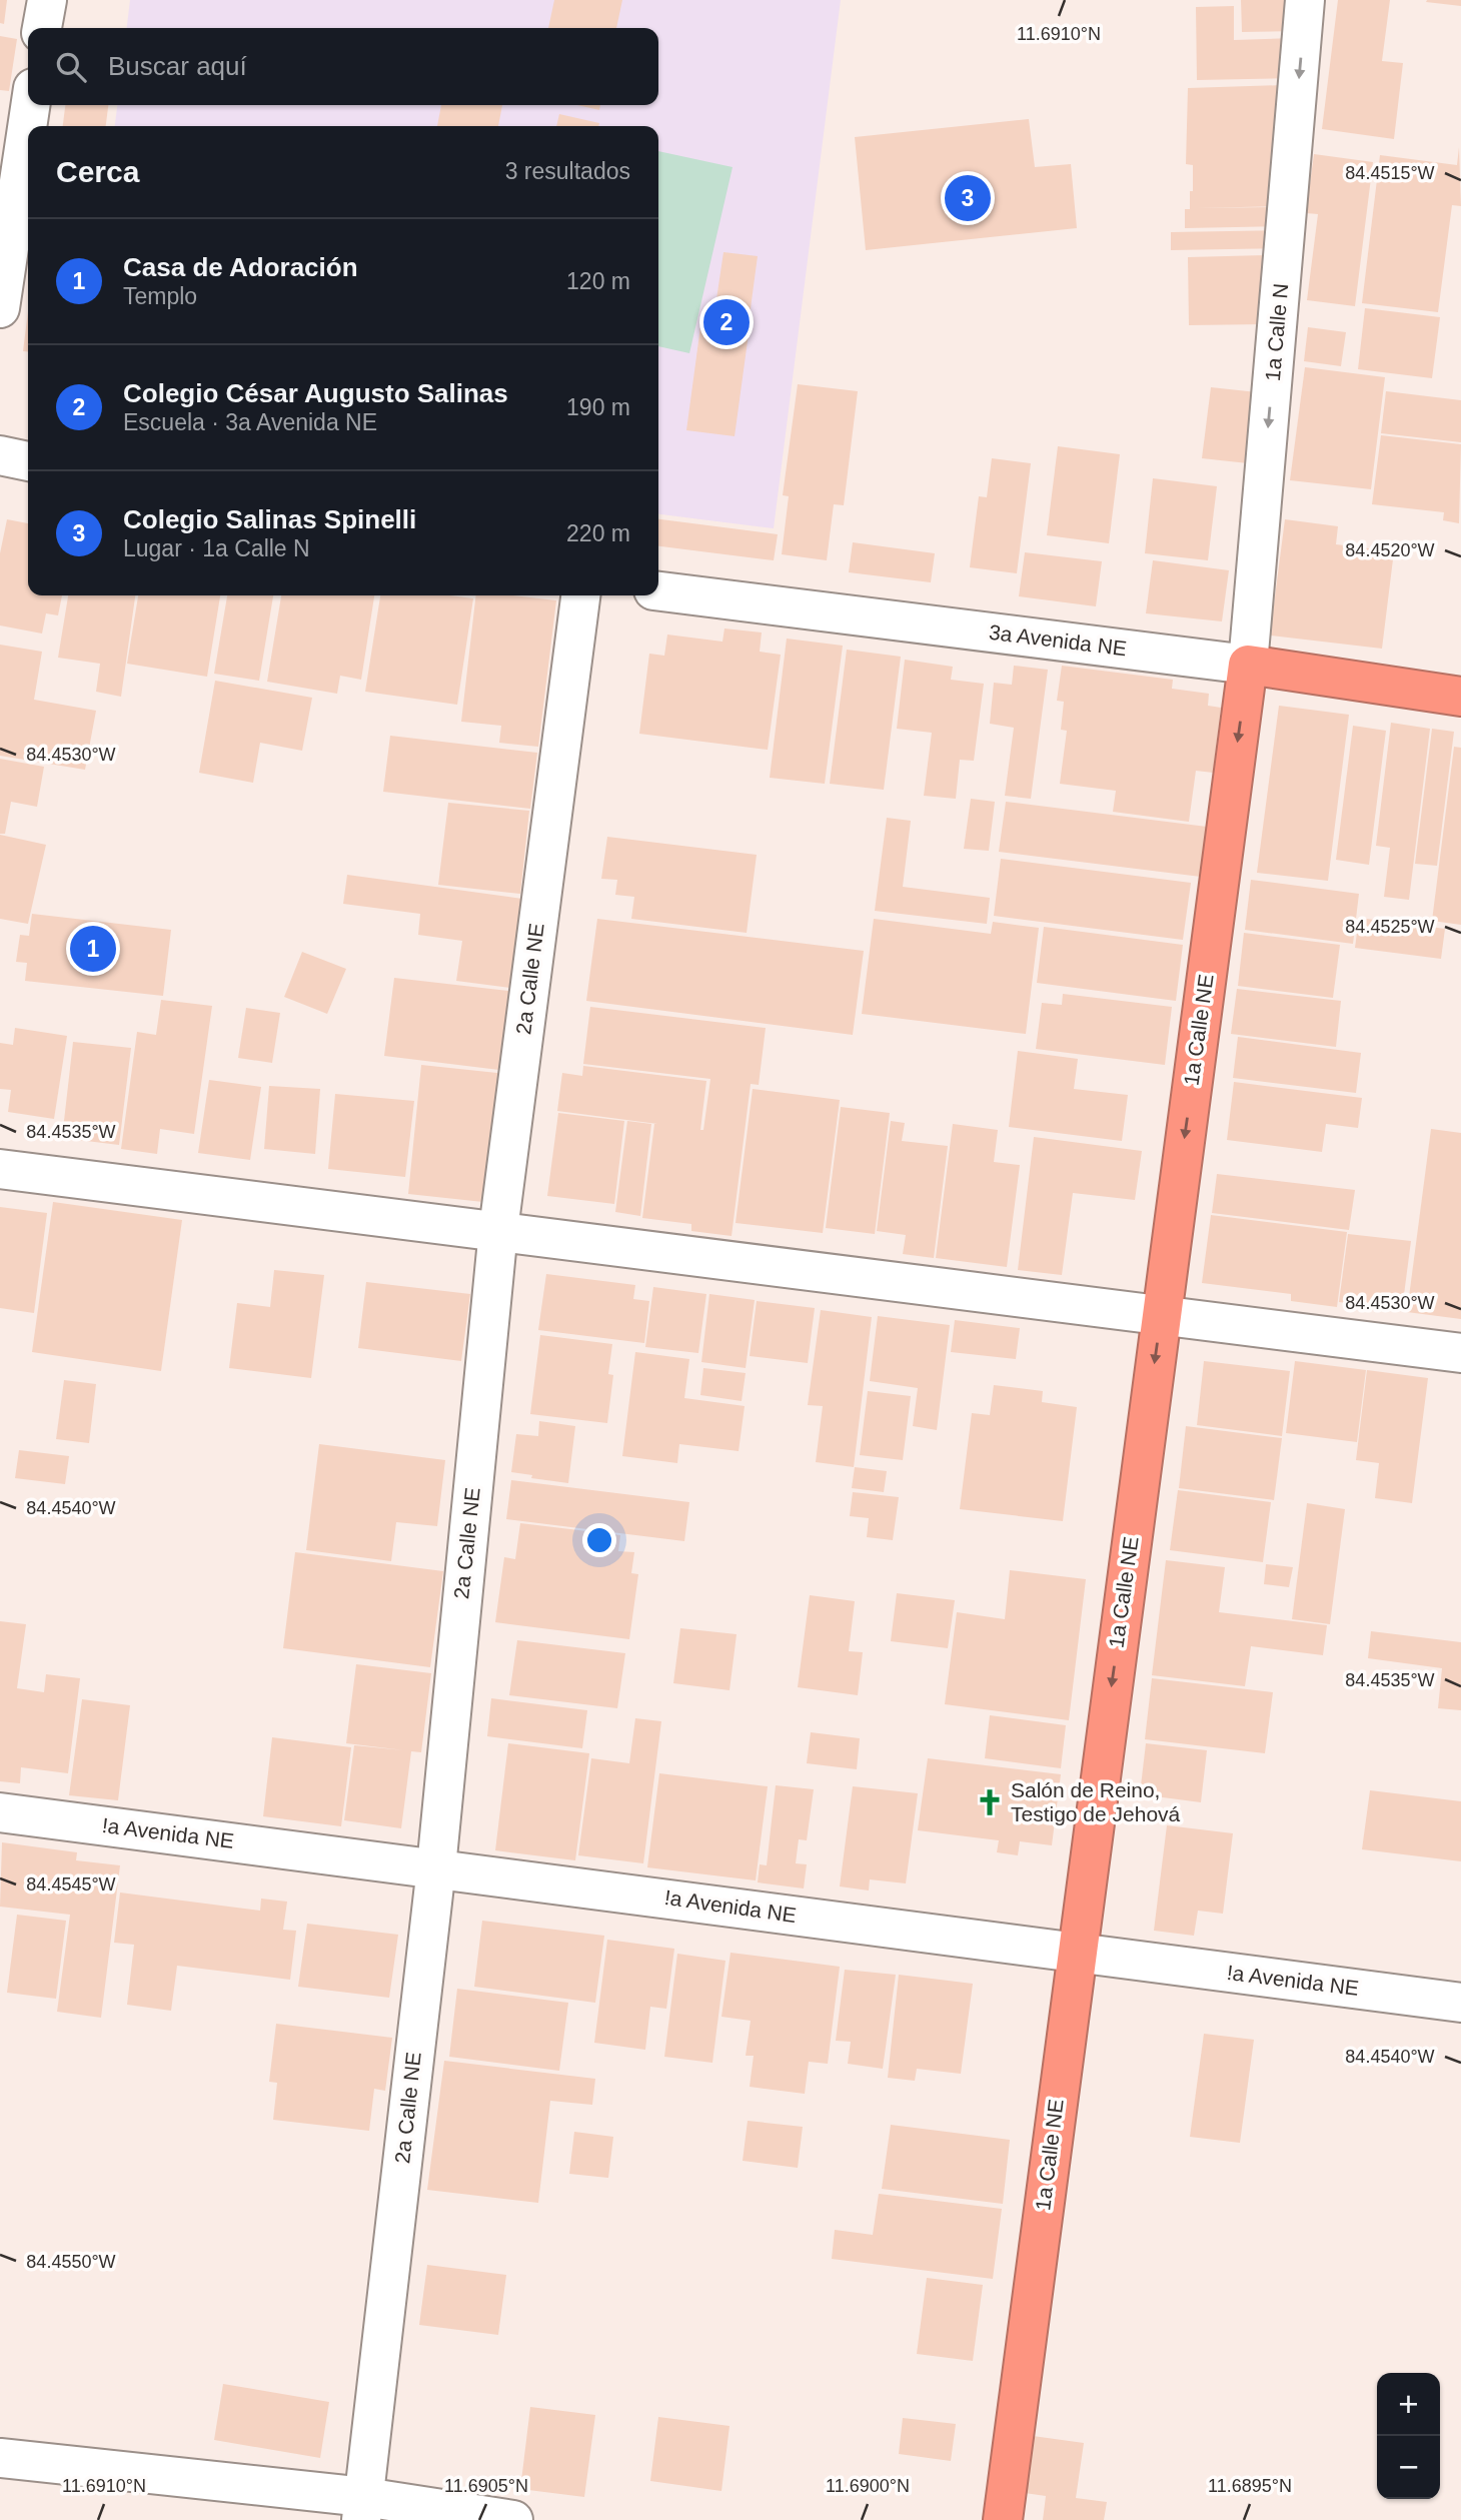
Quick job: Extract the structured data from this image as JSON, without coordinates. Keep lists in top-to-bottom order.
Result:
{
  "streets": {
    "highway": ["3a Avenida NE", "1a Calle NE"],
    "street": ["1a Calle N", "2a Calle NE", "!a Avenida NE"]
  },
  "crossings": [
    ["1a Calle N", "3a Avenida NE"],
    ["1a Calle N", "1a Calle NE"],
    ["3a Avenida NE", "1a Calle NE"],
    ["2a Calle NE", "!a Avenida NE"],
    ["1a Calle NE", "!a Avenida NE"]
  ],
  "one_way": ["1a Calle N", "1a Calle NE"],
  "places": {
    "church": ["Salón de Reino, Testigo de Jehová"]
  },
  "page": {
    "search": "Buscar aquí",
    "heading": ["Cerca", "3 resultados"],
    "pins": ["3", "2", "1"],
    "list": [
      {
        "mark": "1",
        "name": "Casa de Adoración",
        "note": "Templo",
        "value": "120 m"
      },
      {
        "mark": "2",
        "name": "Colegio César Augusto Salinas",
        "note": "Escuela · 3a Avenida NE",
        "value": "190 m"
      },
      {
        "mark": "3",
        "name": "Colegio Salinas Spinelli",
        "note": "Lugar · 1a Calle N",
        "value": "220 m"
      }
    ],
    "map_buttons": ["+", "−"]
  },
  "coordinates": [
    "11.6910°N",
    "84.4515°W",
    "84.4520°W",
    "84.4530°W",
    "84.4525°W",
    "84.4535°W",
    "84.4540°W",
    "84.4545°W",
    "84.4550°W",
    "11.6905°N",
    "11.6900°N",
    "11.6895°N"
  ]
}
